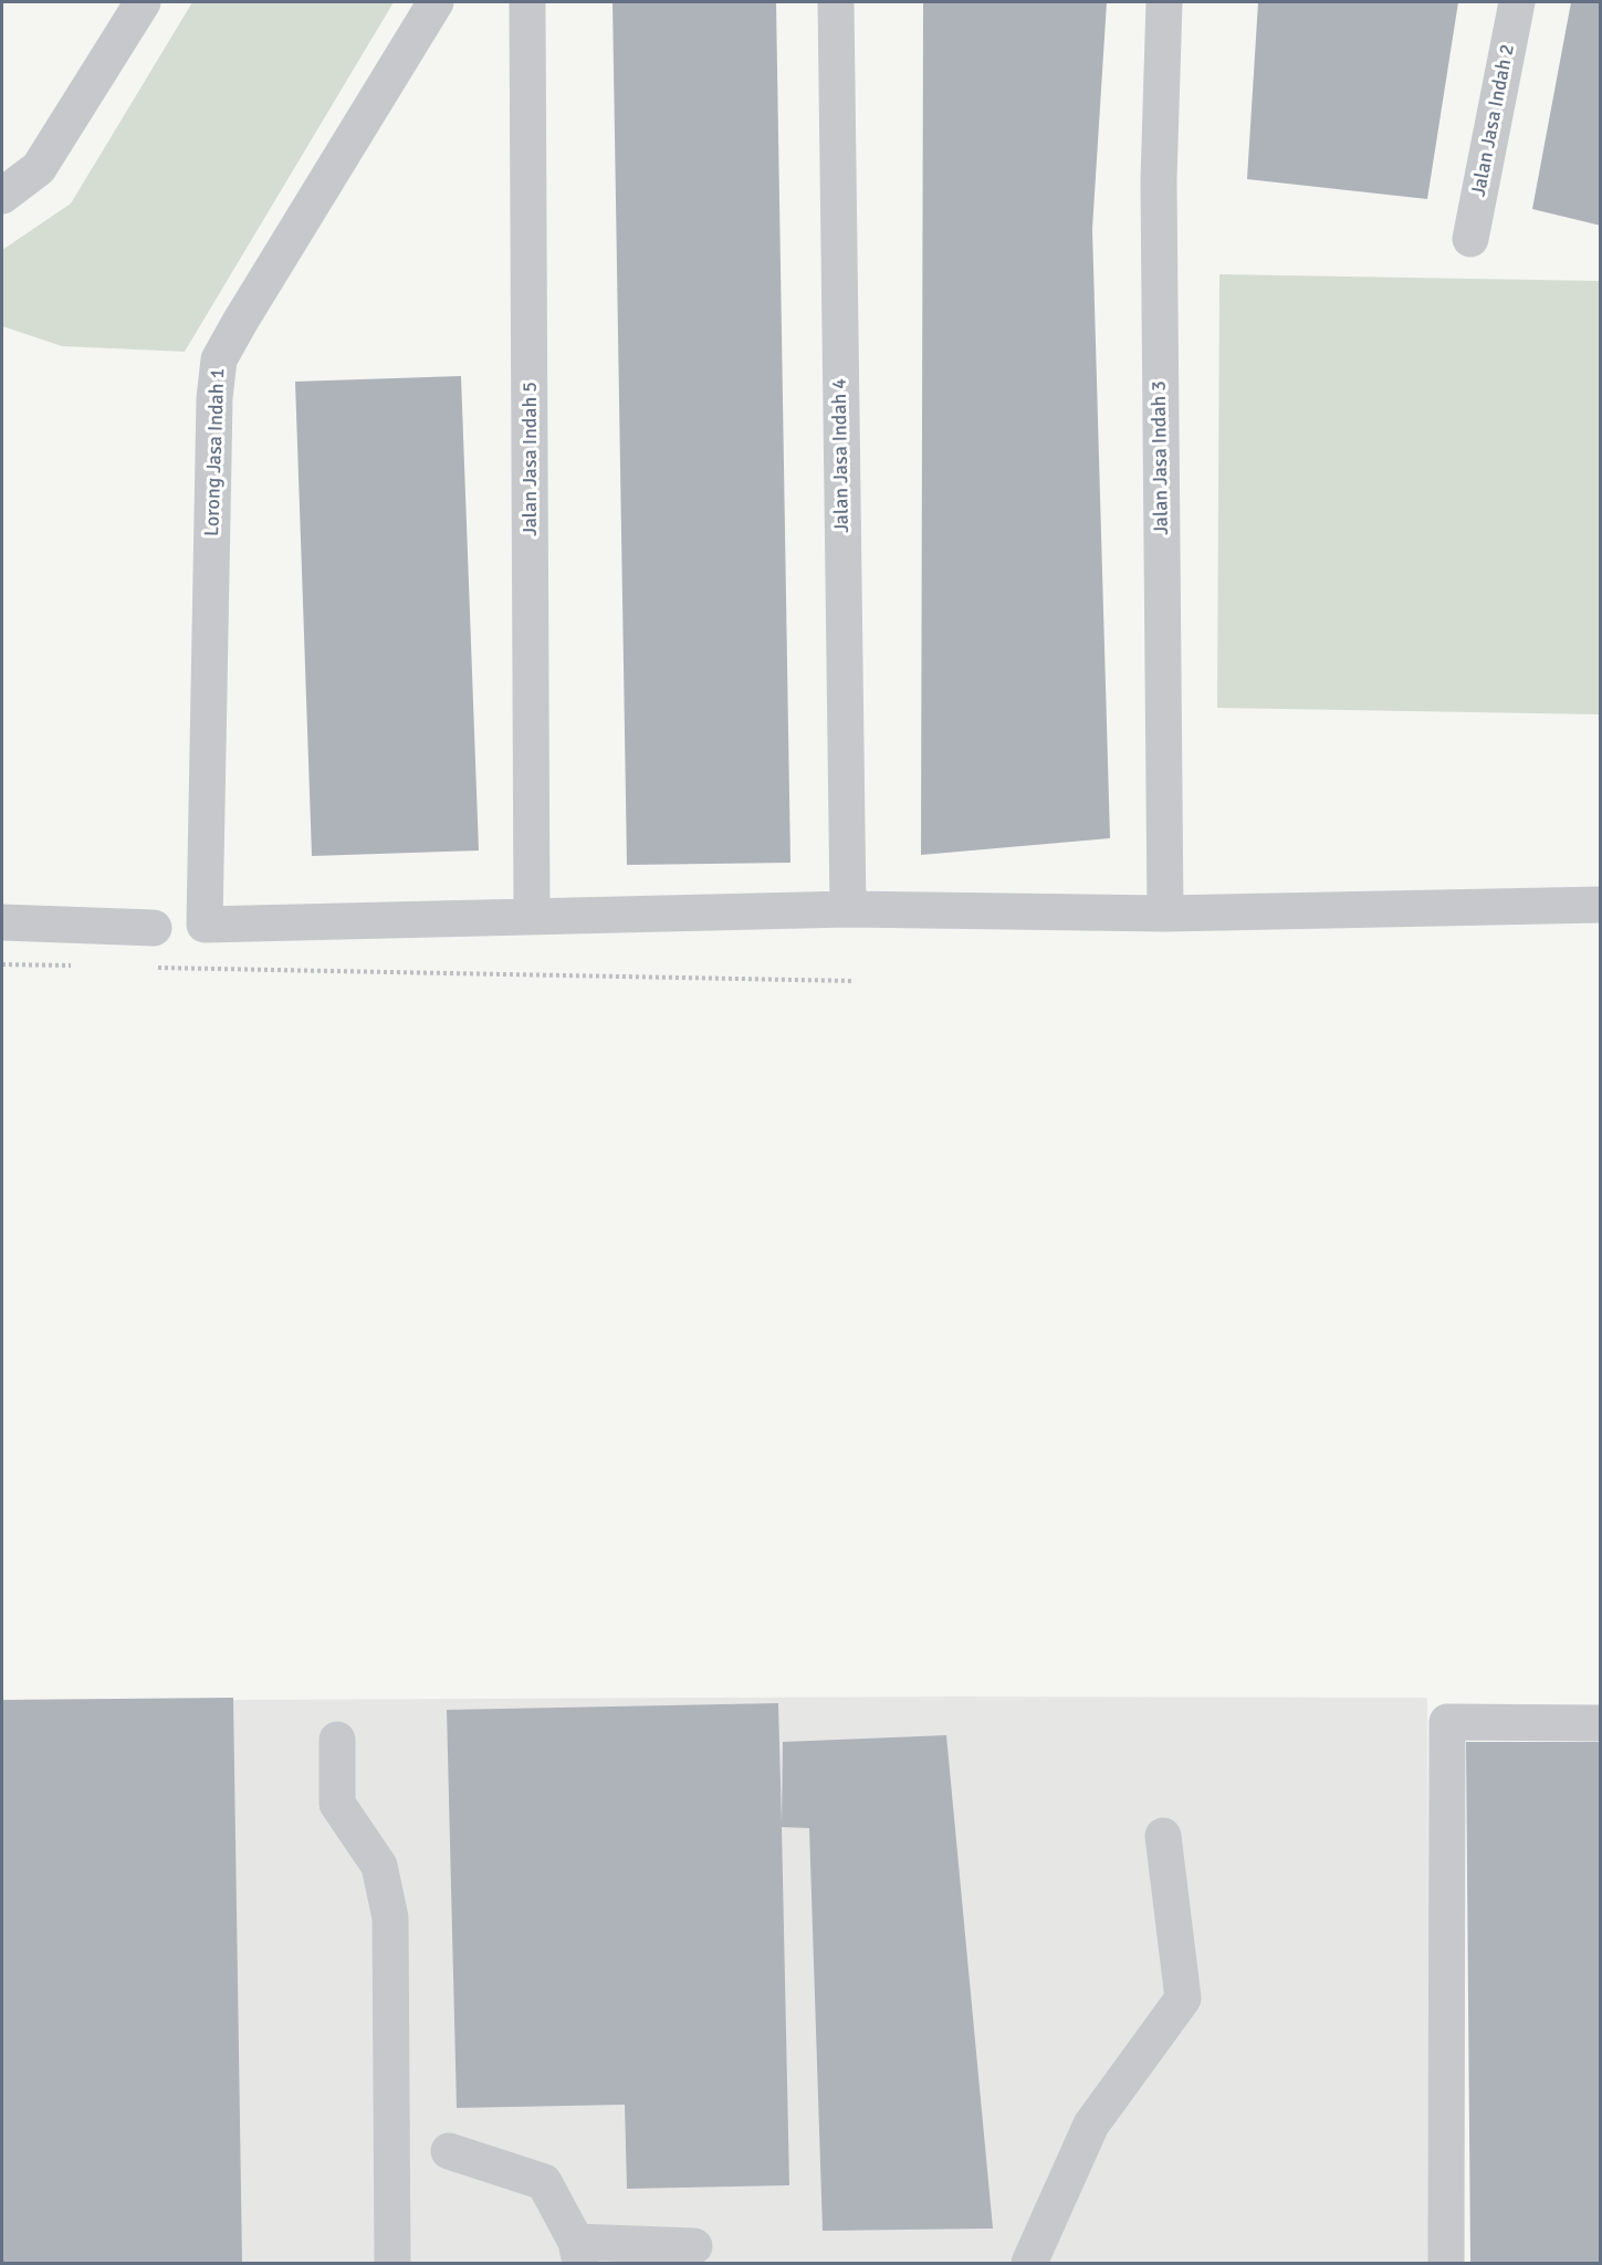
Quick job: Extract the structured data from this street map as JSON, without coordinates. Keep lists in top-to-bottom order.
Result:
{
  "streets": {
    "street": [
      "Jalan Jasa Indah 2",
      "Lorong Jasa Indah 1",
      "Jalan Jasa Indah 4",
      "Jalan Jasa Indah 3",
      "Jalan Jasa Indah 5"
    ]
  },
  "crossings": [
    ["Lorong Jasa Indah 1", "Jalan Jasa Indah 5"]
  ]
}
